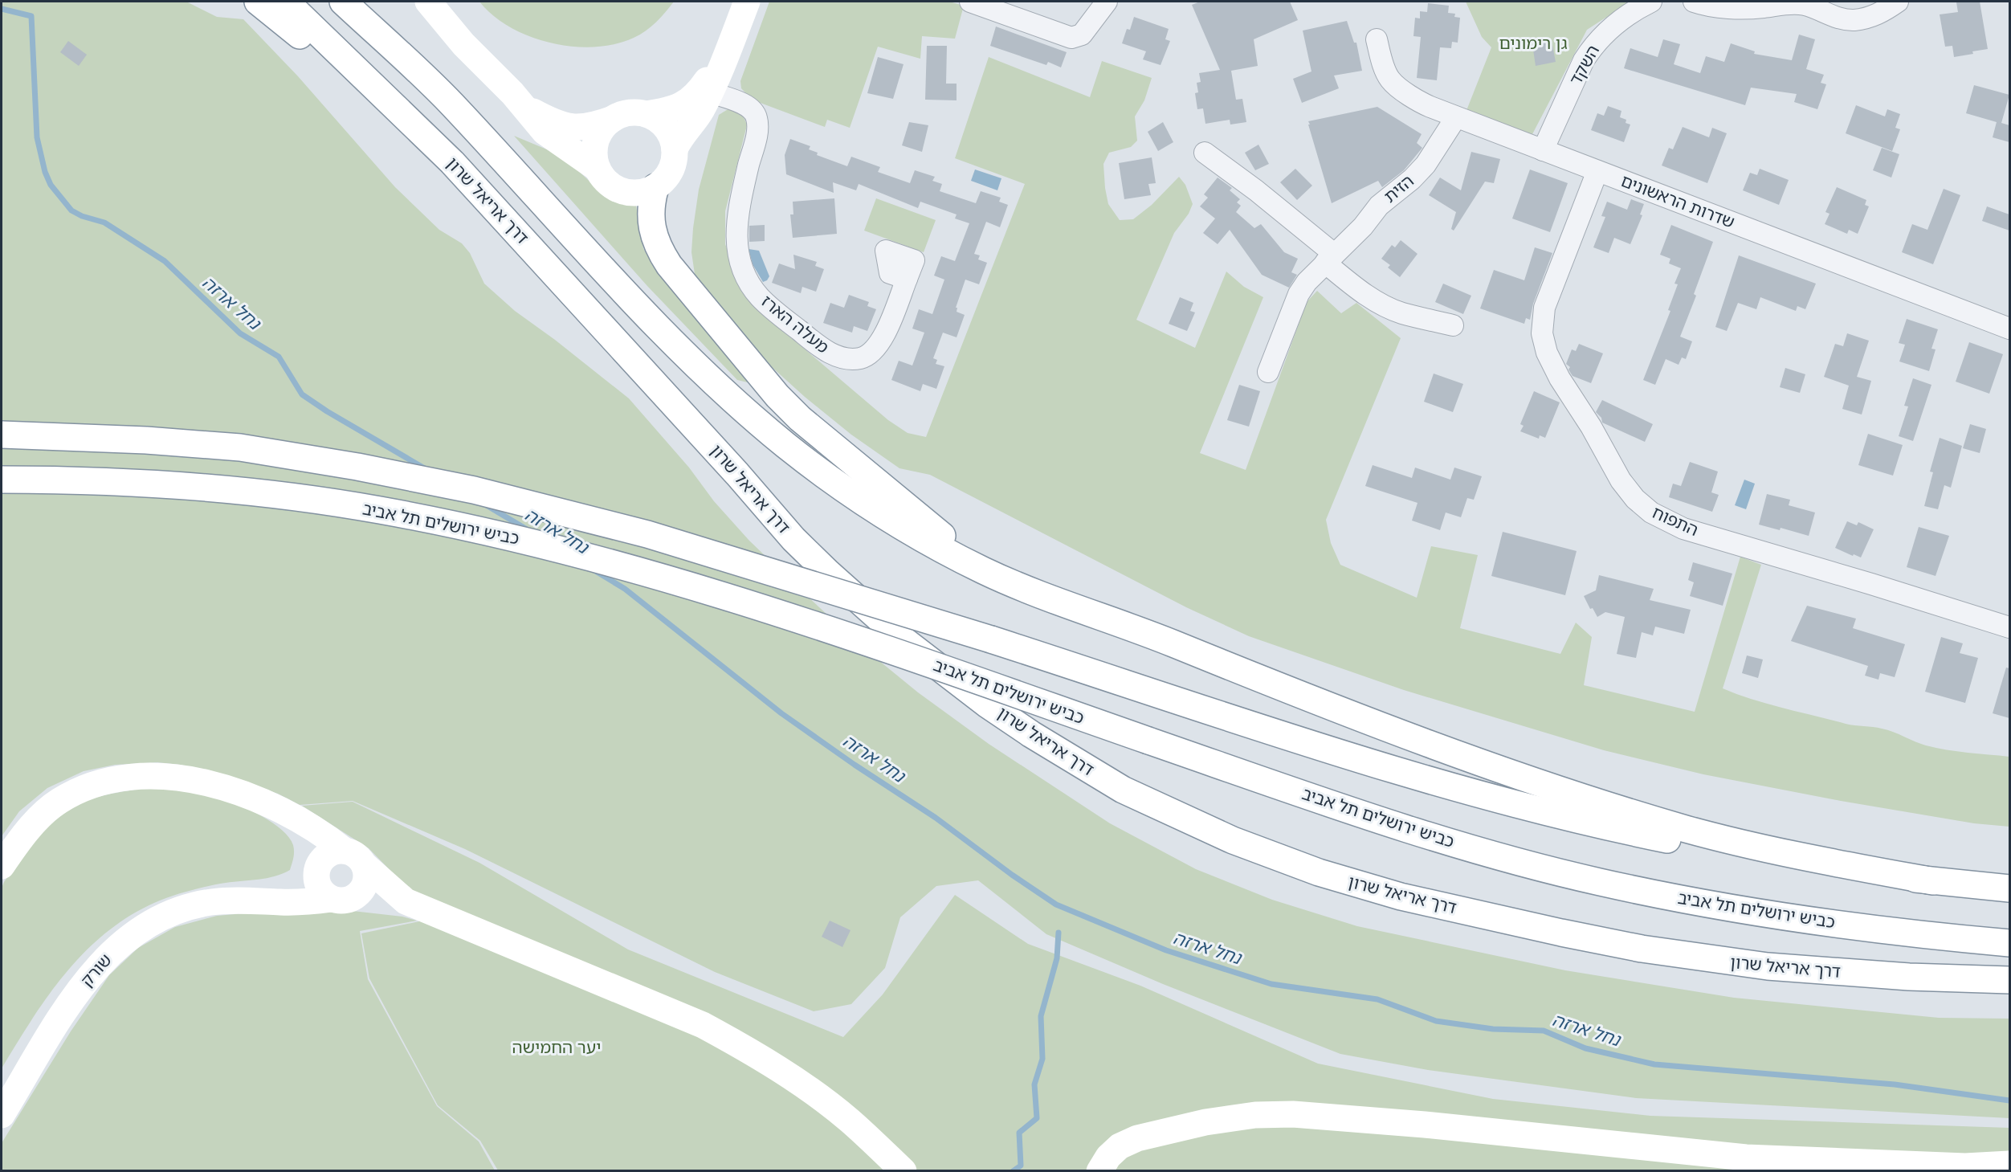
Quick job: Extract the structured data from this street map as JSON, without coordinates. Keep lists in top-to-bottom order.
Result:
{
  "streets": {
    "main road": ["דרך אריאל שרון", "כביש ירושלים תל אביב", "שורק"],
    "street": [
      "השקד",
      "הזית",
      "שדרות הראשונים",
      "מעלה הארז",
      "התפוח"
    ]
  },
  "crossings": [
    ["השקד", "שדרות הראשונים"],
    ["הזית", "שדרות הראשונים"],
    ["שדרות הראשונים", "התפוח"]
  ],
  "water": ["נחל ארזה"],
  "parks": ["גן רימונים", "יער החמישה"]
}
